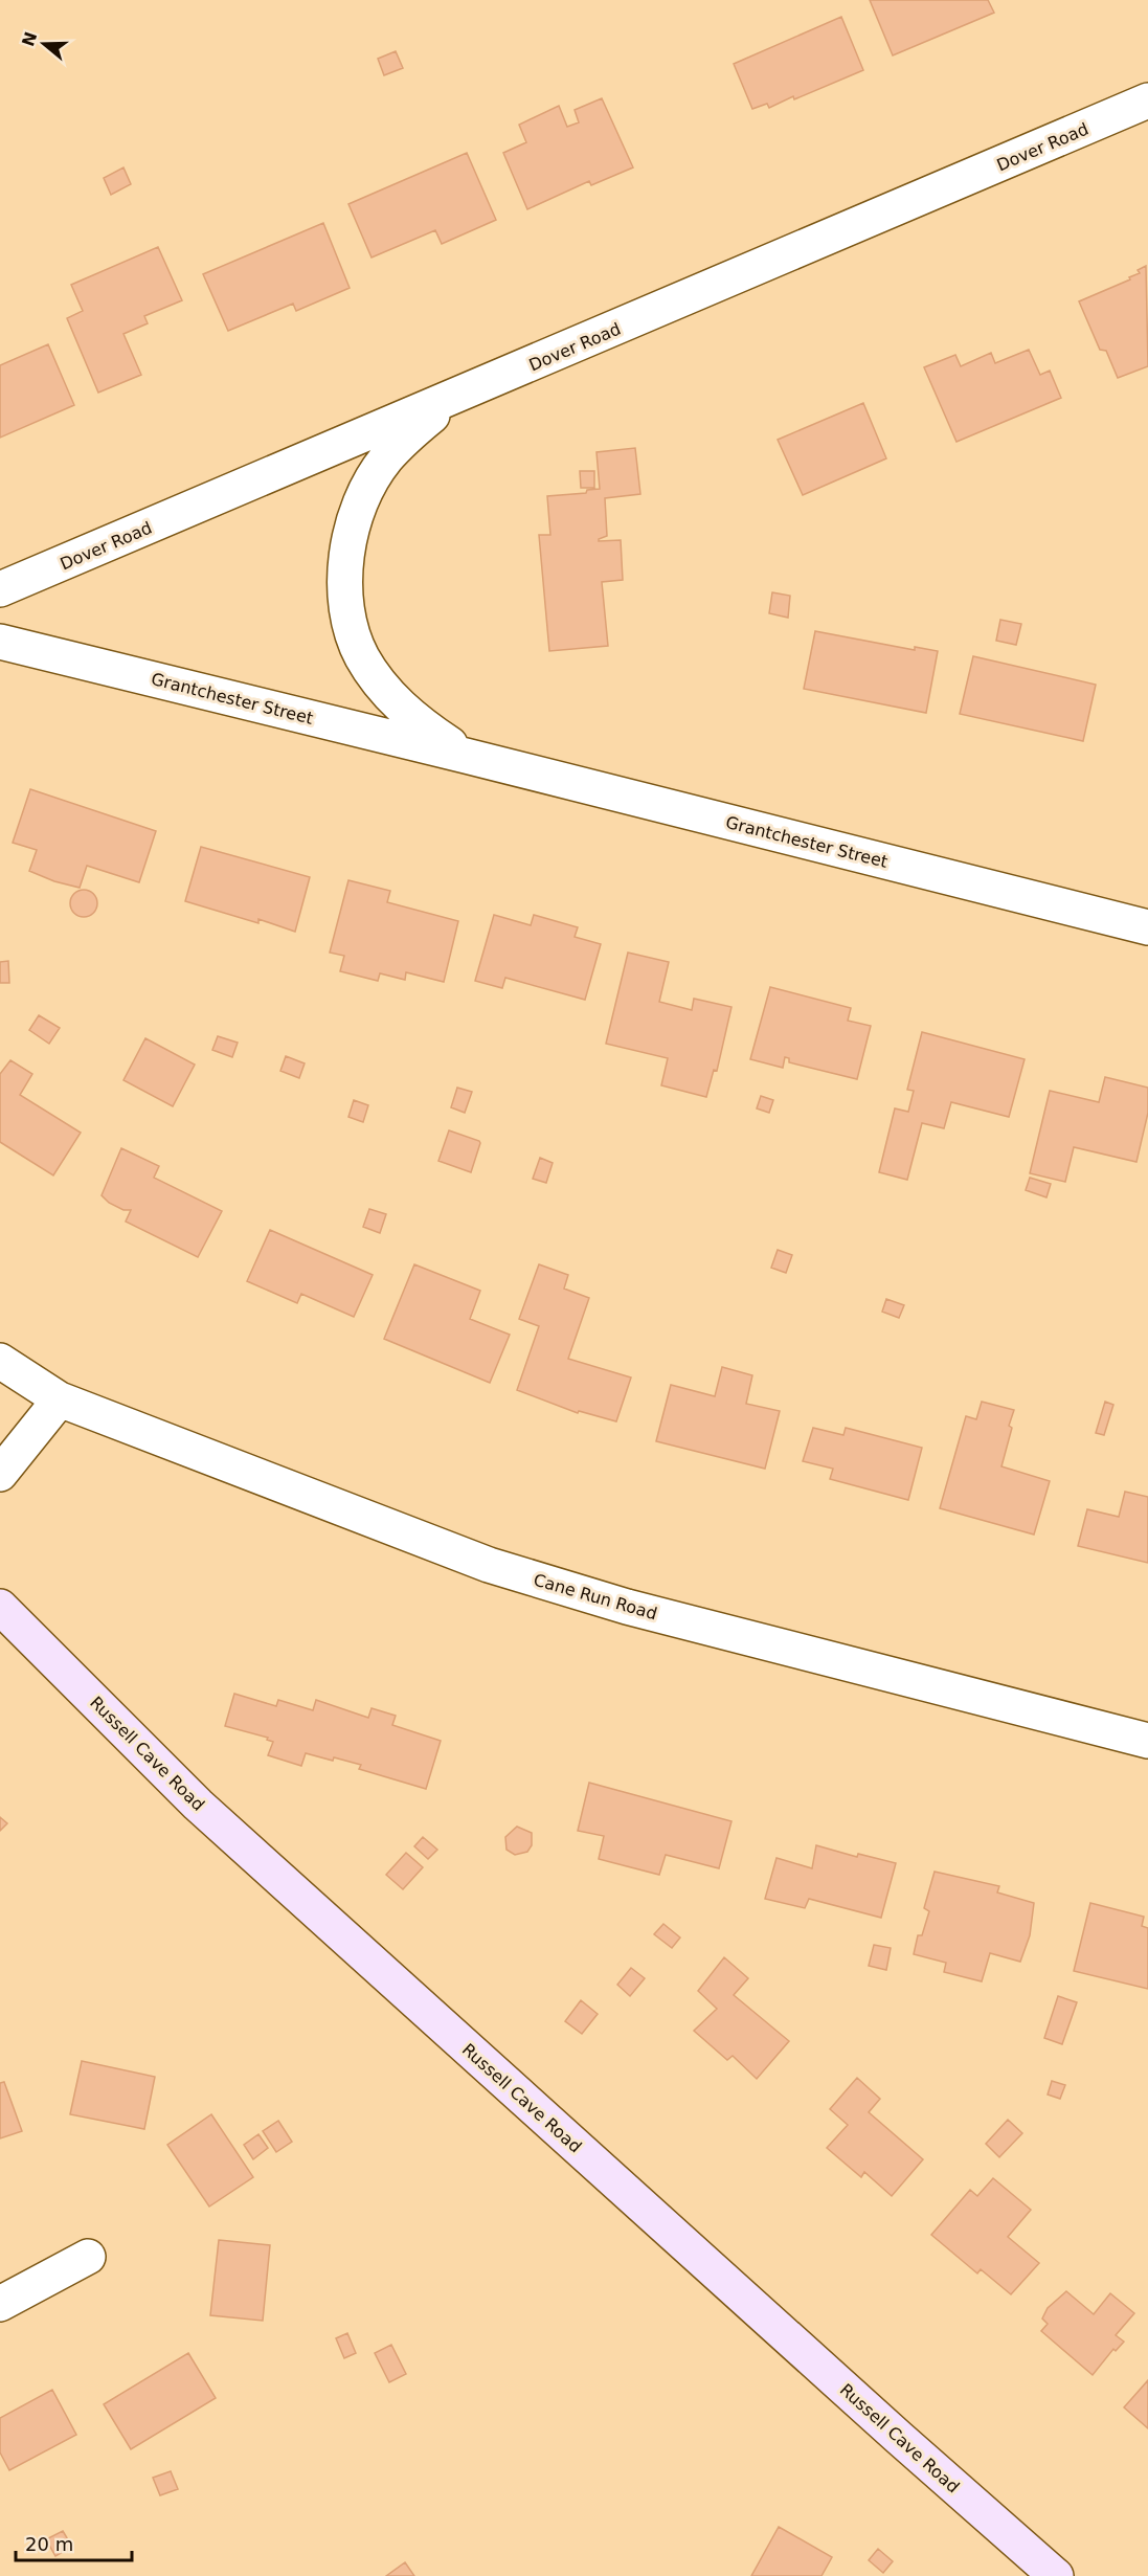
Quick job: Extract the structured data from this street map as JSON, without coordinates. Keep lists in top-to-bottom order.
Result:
{
  "streets": {
    "main road": ["Russell Cave Road"],
    "street": ["Dover Road", "Grantchester Street", "Cane Run Road"]
  },
  "crossings": [
    ["Dover Road", "Grantchester Street"]
  ],
  "scale_bar": "20 m",
  "north": "left"
}
